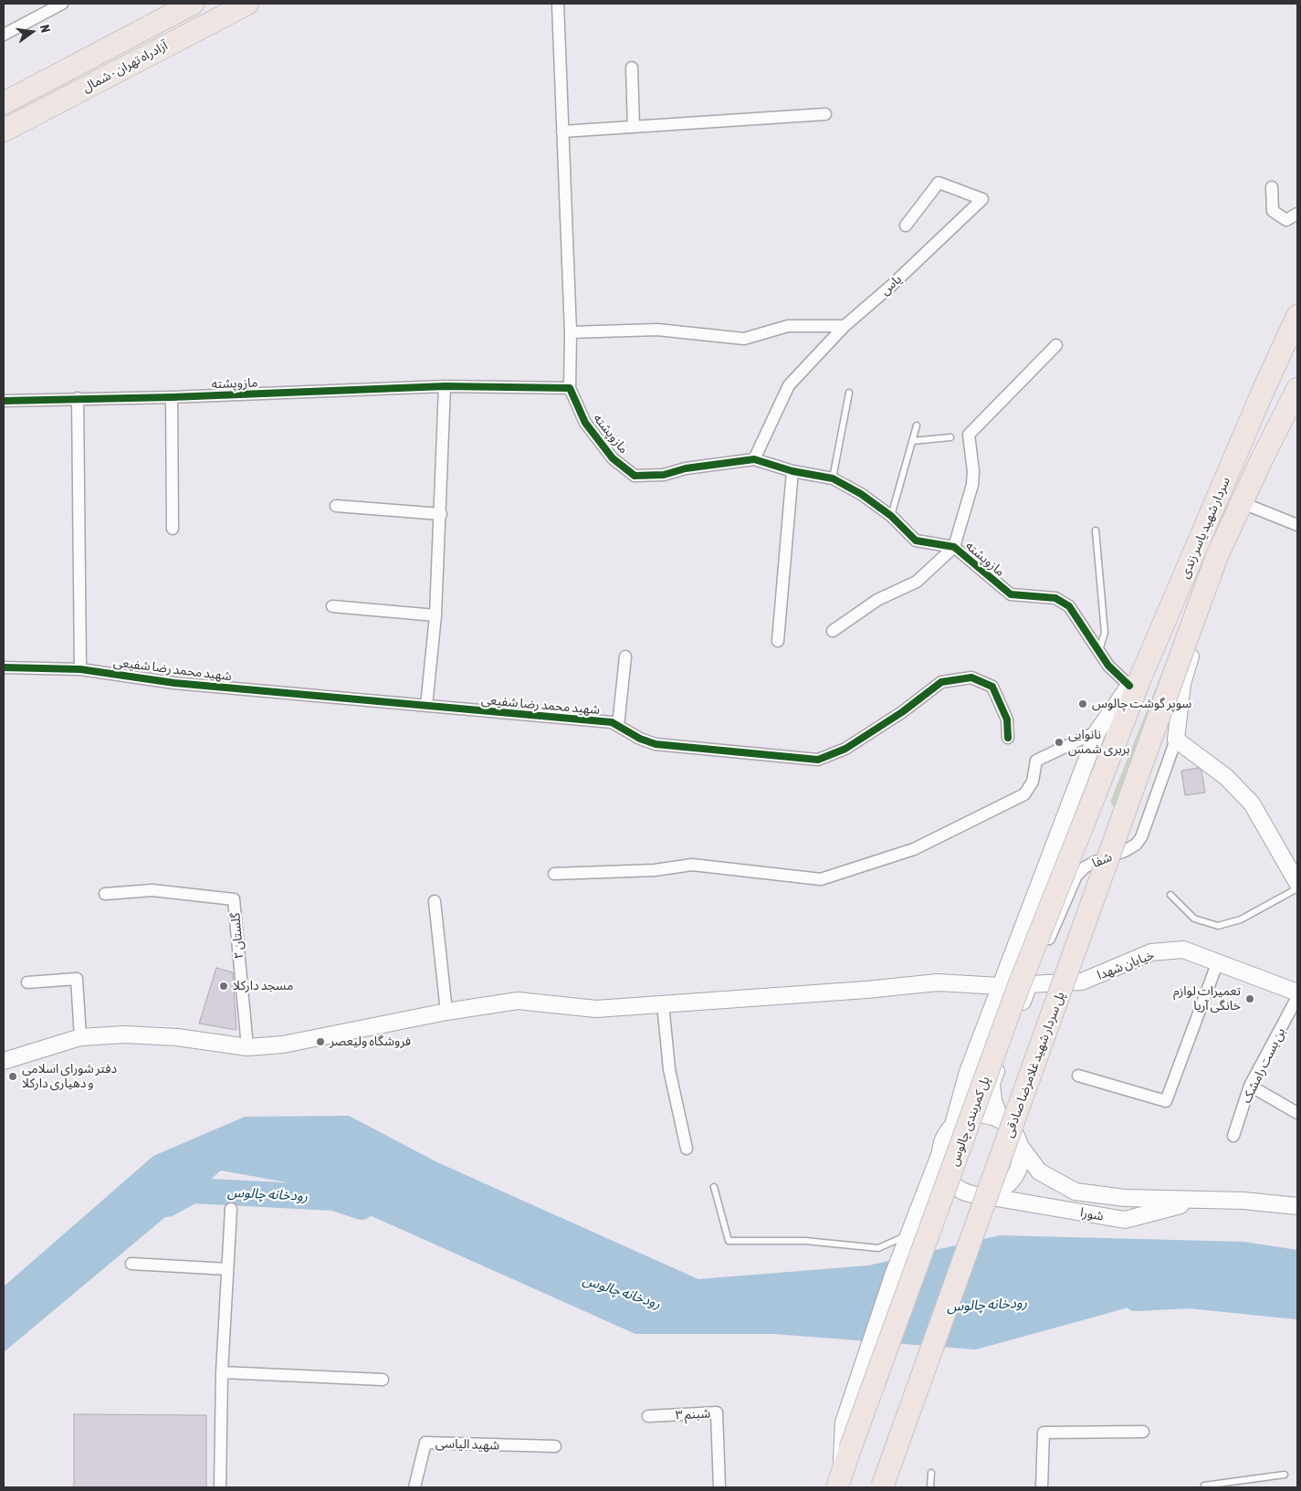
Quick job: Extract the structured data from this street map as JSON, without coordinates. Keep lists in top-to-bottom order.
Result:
{
  "streets": {
    "highway": [
      "آزادراه تهران - شمال",
      "سردار شهید یاسر زندی",
      "پل سردار شهید غلامرضا صادقی",
      "پل کمربندی چالوس"
    ],
    "street": [
      "یاس",
      "مازوپشته",
      "شهید محمد رضا شفیعی",
      "شفا",
      "گلستان ۲",
      "خیابان شهدا",
      "بن بست رامشک",
      "شورا",
      "شبنم ۳",
      "شهید الیاسی"
    ]
  },
  "crossings": [
    ["یاس", "مازوپشته"],
    ["مازوپشته", "پل کمربندی چالوس"],
    ["سردار شهید یاسر زندی", "پل سردار شهید غلامرضا صادقی"],
    ["سردار شهید یاسر زندی", "پل کمربندی چالوس"],
    ["شفا", "خیابان شهدا"]
  ],
  "water": ["رودخانه چالوس"],
  "places": [
    "سوپر گوشت چالوس",
    "نانوایی بربری شمس",
    "مسجد دارکلا",
    "تعمیرات لوازم خانگی آریا",
    "فروشگاه ولیعصر",
    "دفتر شورای اسلامی و دهیاری دارکلا"
  ],
  "north": "right"
}
